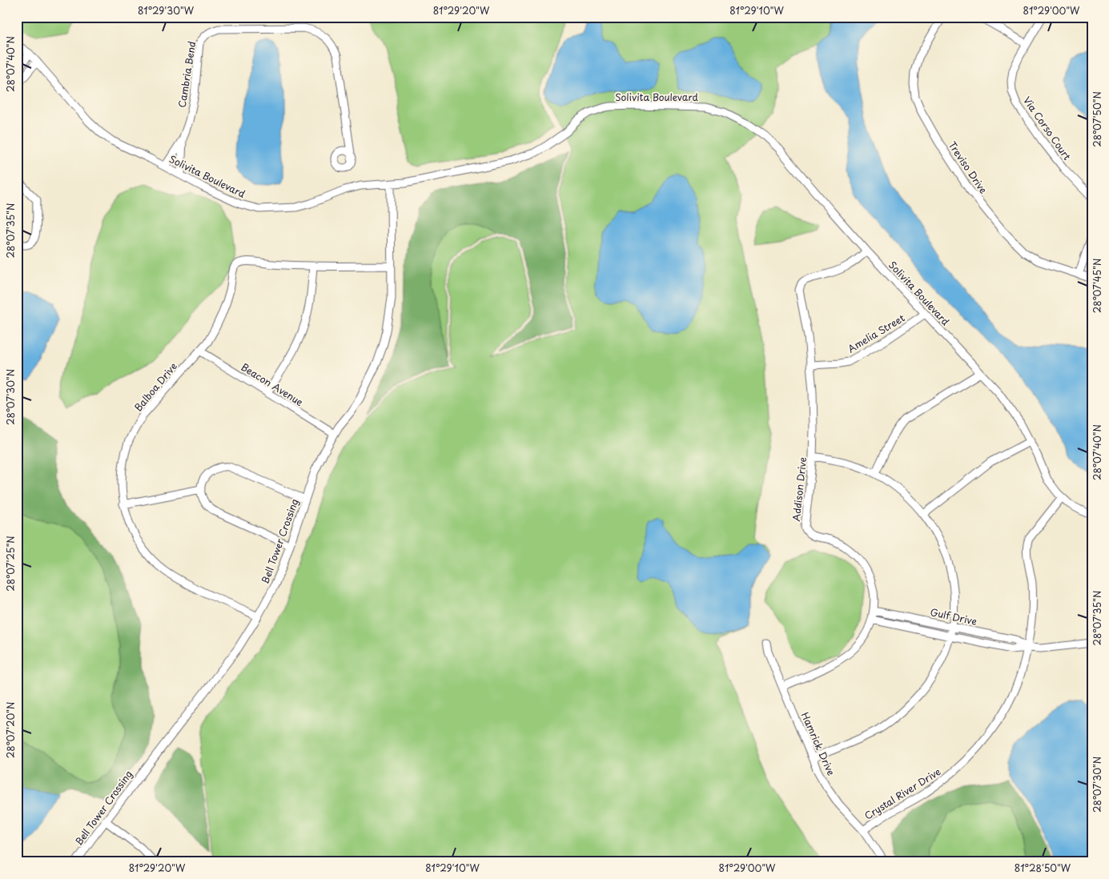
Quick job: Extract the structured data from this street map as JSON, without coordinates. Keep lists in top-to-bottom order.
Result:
{
  "streets": {
    "street": [
      "Cambria Bend",
      "Solivita Boulevard",
      "Via Corso Court",
      "Treviso Drive",
      "Amelia Street",
      "Beacon Avenue",
      "Balboa Drive",
      "Addison Drive",
      "Bell Tower Crossing",
      "Gulf Drive",
      "Hamrick Drive",
      "Crystal River Drive"
    ]
  },
  "crossings": [
    ["Cambria Bend", "Solivita Boulevard"],
    ["Solivita Boulevard", "Amelia Street"],
    ["Solivita Boulevard", "Addison Drive"],
    ["Solivita Boulevard", "Bell Tower Crossing"],
    ["Solivita Boulevard", "Crystal River Drive"],
    ["Amelia Street", "Addison Drive"],
    ["Beacon Avenue", "Balboa Drive"],
    ["Beacon Avenue", "Bell Tower Crossing"],
    ["Balboa Drive", "Bell Tower Crossing"],
    ["Addison Drive", "Gulf Drive"],
    ["Addison Drive", "Hamrick Drive"],
    ["Gulf Drive", "Crystal River Drive"],
    ["Hamrick Drive", "Crystal River Drive"]
  ],
  "coordinates": [
    "81°29'30\"W",
    "81°29'20\"W",
    "81°29'10\"W",
    "81°29'00\"W",
    "28°07'40\"N",
    "28°07'50\"N",
    "28°07'35\"N",
    "28°07'45\"N",
    "28°07'30\"N",
    "28°07'25\"N",
    "28°07'20\"N",
    "81°28'50\"W"
  ]
}
